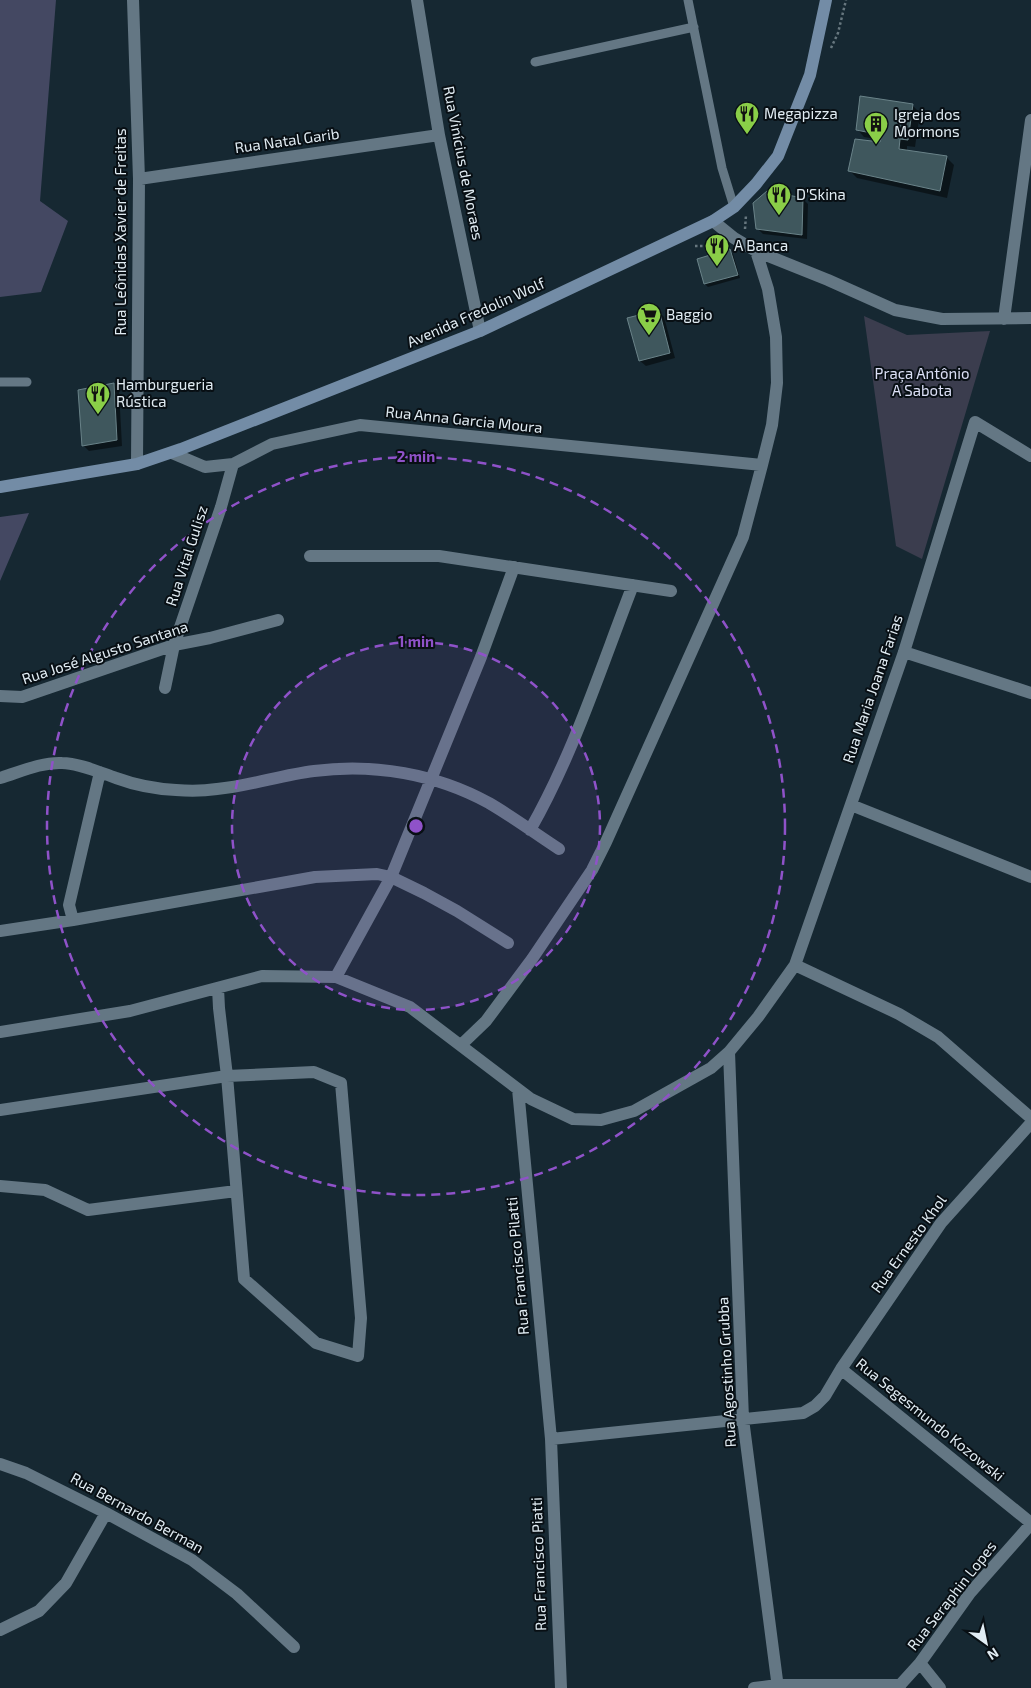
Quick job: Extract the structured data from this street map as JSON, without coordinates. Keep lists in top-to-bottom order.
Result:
{
  "streets": {
    "main road": ["Avenida Fredolin Wolf"],
    "street": [
      "Rua Natal Garib",
      "Rua Vinícius de Moraes",
      "Rua Leônidas Xavier de Freitas",
      "Rua Anna Garcia Moura",
      "Rua Vital Gulisz",
      "Rua José Algusto Santana",
      "Rua Maria Joana Farias",
      "Rua Ernesto Khol",
      "Rua Francisco Pilatti",
      "Rua Agostinho Grubba",
      "Rua Segesmundo Kozowski",
      "Rua Bernardo Berman",
      "Rua Francisco Piatti",
      "Rua Seraphin Lopes"
    ]
  },
  "crossings": [
    ["Rua Natal Garib", "Rua Vinícius de Moraes"],
    ["Rua Natal Garib", "Rua Leônidas Xavier de Freitas"],
    ["Rua Vinícius de Moraes", "Avenida Fredolin Wolf"],
    ["Rua Leônidas Xavier de Freitas", "Avenida Fredolin Wolf"],
    ["Avenida Fredolin Wolf", "Rua Anna Garcia Moura"],
    ["Rua Anna Garcia Moura", "Rua Vital Gulisz"],
    ["Rua Vital Gulisz", "Rua José Algusto Santana"],
    ["Rua Maria Joana Farias", "Rua Francisco Pilatti"],
    ["Rua Maria Joana Farias", "Rua Agostinho Grubba"],
    ["Rua Ernesto Khol", "Rua Segesmundo Kozowski"],
    ["Rua Francisco Pilatti", "Rua Segesmundo Kozowski"],
    ["Rua Francisco Pilatti", "Rua Francisco Piatti"],
    ["Rua Agostinho Grubba", "Rua Segesmundo Kozowski"],
    ["Rua Segesmundo Kozowski", "Rua Francisco Piatti"],
    ["Rua Segesmundo Kozowski", "Rua Seraphin Lopes"]
  ],
  "parks": ["Praça Antônio A Sabota"],
  "places": {
    "restaurant": [
      "Megapizza",
      "D'Skina",
      "A Banca",
      "Hamburgueria Rústica"
    ],
    "building": ["Igreja dos Mormons"],
    "supermarket": ["Baggio"]
  },
  "north": "bottom right",
  "rings": ["2 min", "1 min"]
}
